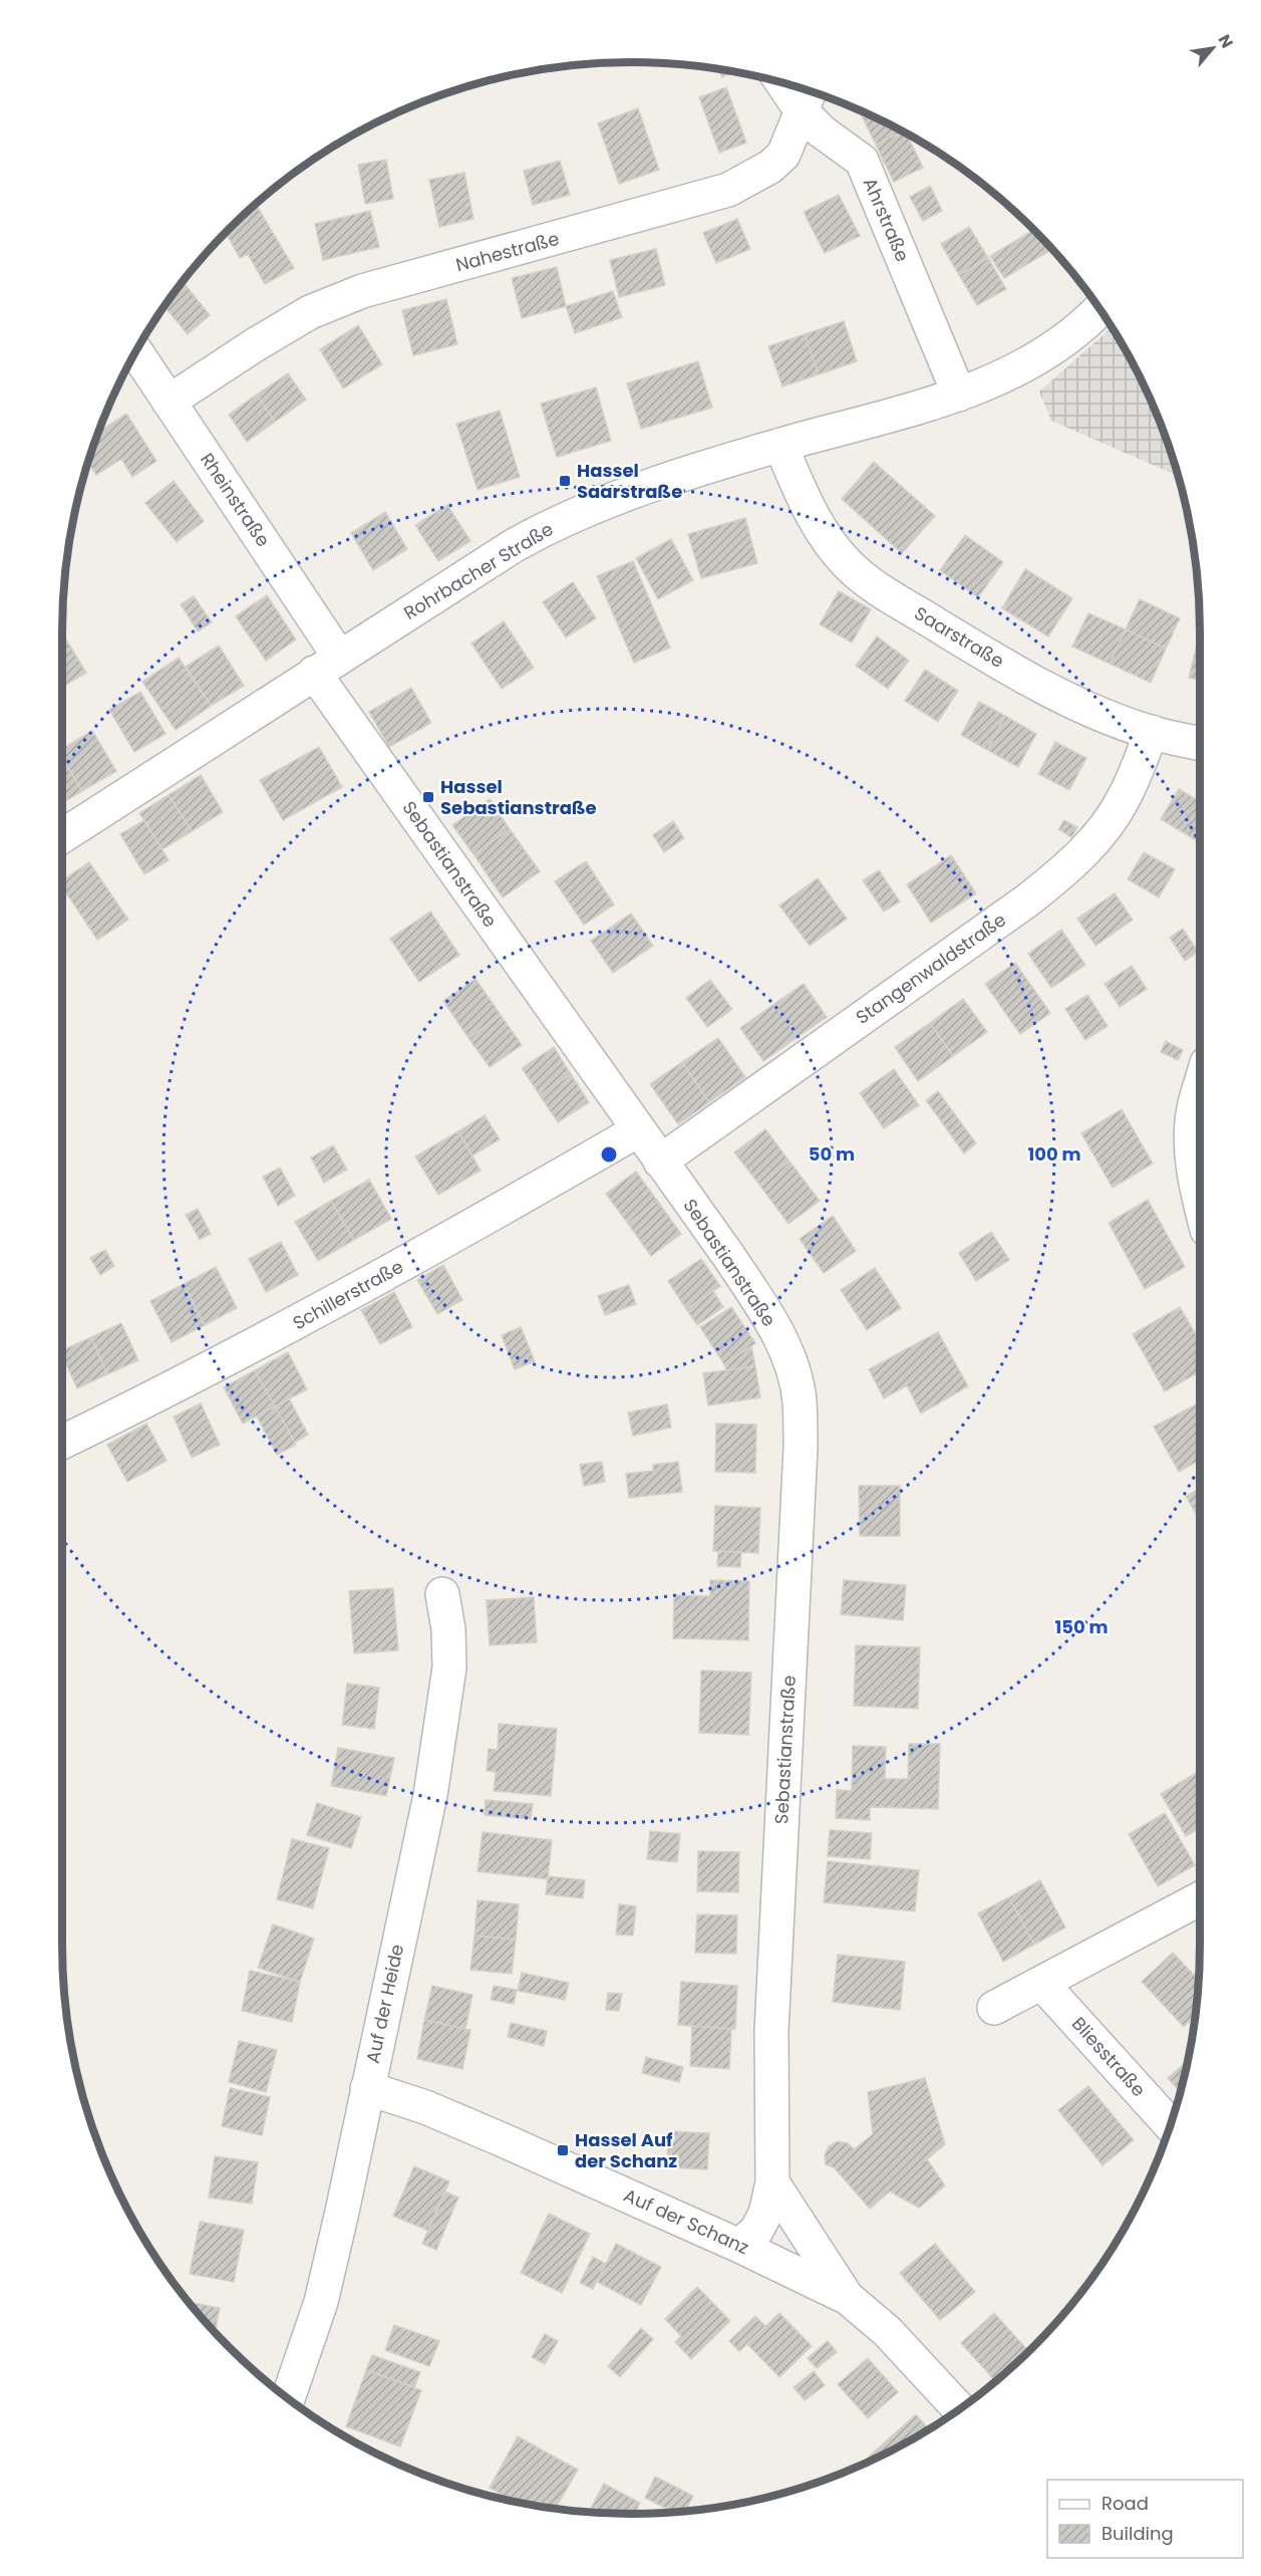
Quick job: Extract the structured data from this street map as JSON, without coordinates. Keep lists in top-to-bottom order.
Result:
{
  "streets": {
    "street": [
      "Ahrstraße",
      "Nahestraße",
      "Rheinstraße",
      "Rohrbacher Straße",
      "Saarstraße",
      "Sebastianstraße",
      "Stangenwaldstraße",
      "Schillerstraße",
      "Auf der Heide",
      "Bliesstraße",
      "Auf der Schanz"
    ]
  },
  "crossings": [
    ["Ahrstraße", "Nahestraße"],
    ["Ahrstraße", "Rohrbacher Straße"],
    ["Nahestraße", "Rheinstraße"],
    ["Rheinstraße", "Rohrbacher Straße"],
    ["Rheinstraße", "Sebastianstraße"],
    ["Rohrbacher Straße", "Saarstraße"],
    ["Rohrbacher Straße", "Sebastianstraße"],
    ["Saarstraße", "Stangenwaldstraße"],
    ["Sebastianstraße", "Stangenwaldstraße"],
    ["Sebastianstraße", "Schillerstraße"],
    ["Sebastianstraße", "Auf der Schanz"],
    ["Auf der Heide", "Auf der Schanz"]
  ],
  "places": {
    "transit": ["Hassel Saarstraße", "Hassel Sebastianstraße", "Hassel Auf der Schanz"]
  },
  "legend": ["Road", "Building"],
  "north": "top right",
  "rings": ["50 m", "100 m", "150 m"]
}
